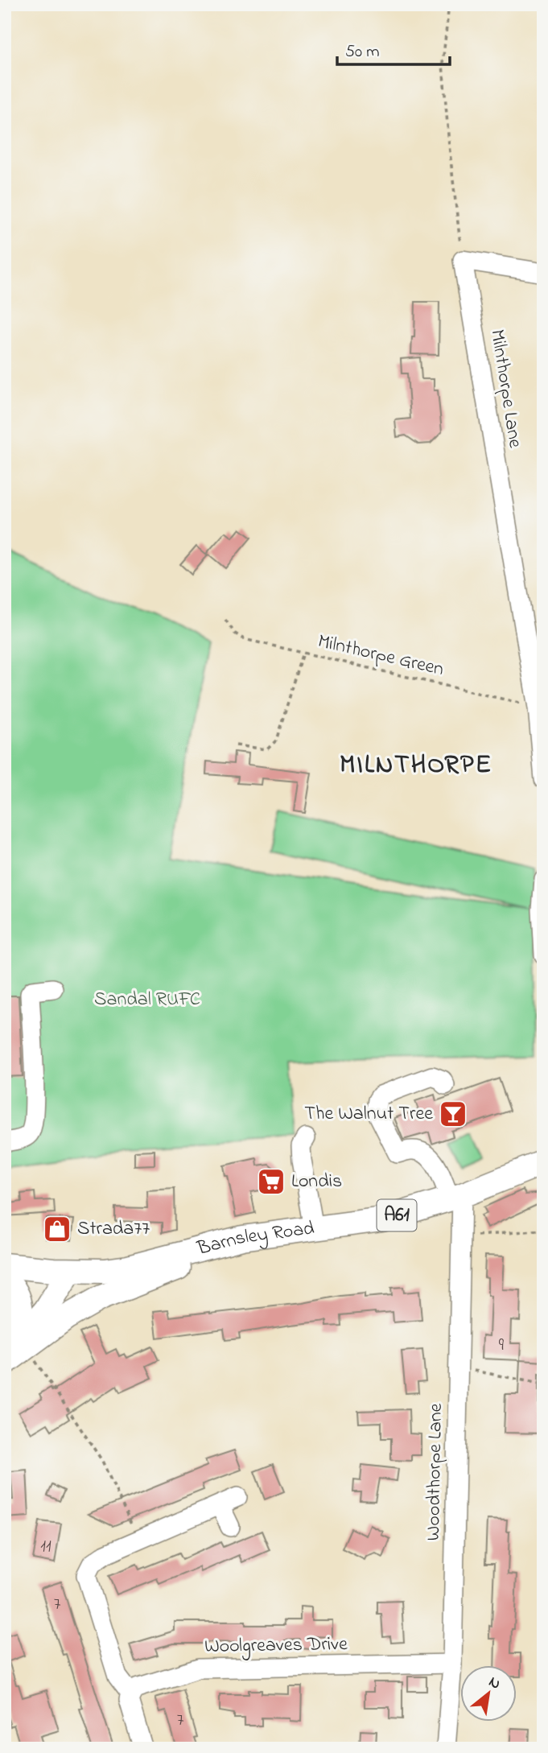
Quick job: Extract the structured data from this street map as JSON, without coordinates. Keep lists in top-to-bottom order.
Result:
{
  "streets": {
    "main road": ["A61", "Barnsley Road"],
    "street": ["Milnthorpe Lane", "Woodthorpe Lane", "Woolgreaves Drive"],
    "path": ["Milnthorpe Green"]
  },
  "crossings": [
    ["Milnthorpe Lane", "Milnthorpe Green"],
    ["A61", "Barnsley Road"],
    ["Barnsley Road", "Woodthorpe Lane"],
    ["Woodthorpe Lane", "Woolgreaves Drive"]
  ],
  "districts": ["MILNTHORPE"],
  "parks": ["Sandal RUFC"],
  "places": {
    "bar": ["The Walnut Tree"],
    "supermarket": ["Londis"],
    "shop": ["Strada77"]
  },
  "house_numbers": [
    "9",
    "11",
    "7",
    "7"
  ],
  "scale_bar": "50 m",
  "north": "top right"
}
